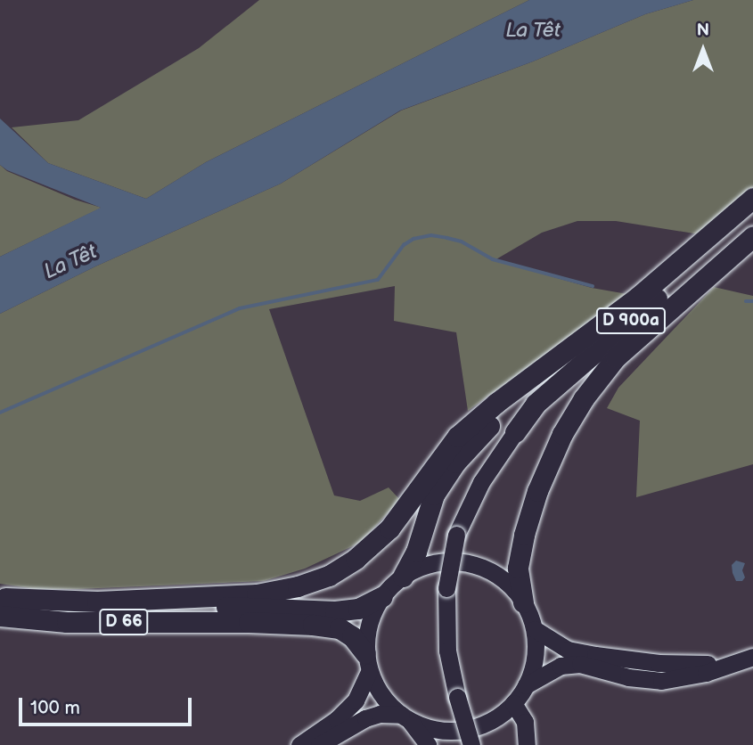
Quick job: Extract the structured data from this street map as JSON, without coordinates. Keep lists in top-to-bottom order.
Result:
{
  "streets": {
    "highway": ["D 900a", "D 66"]
  },
  "water": ["La Têt"],
  "scale_bar": "100 m",
  "north": "top"
}
